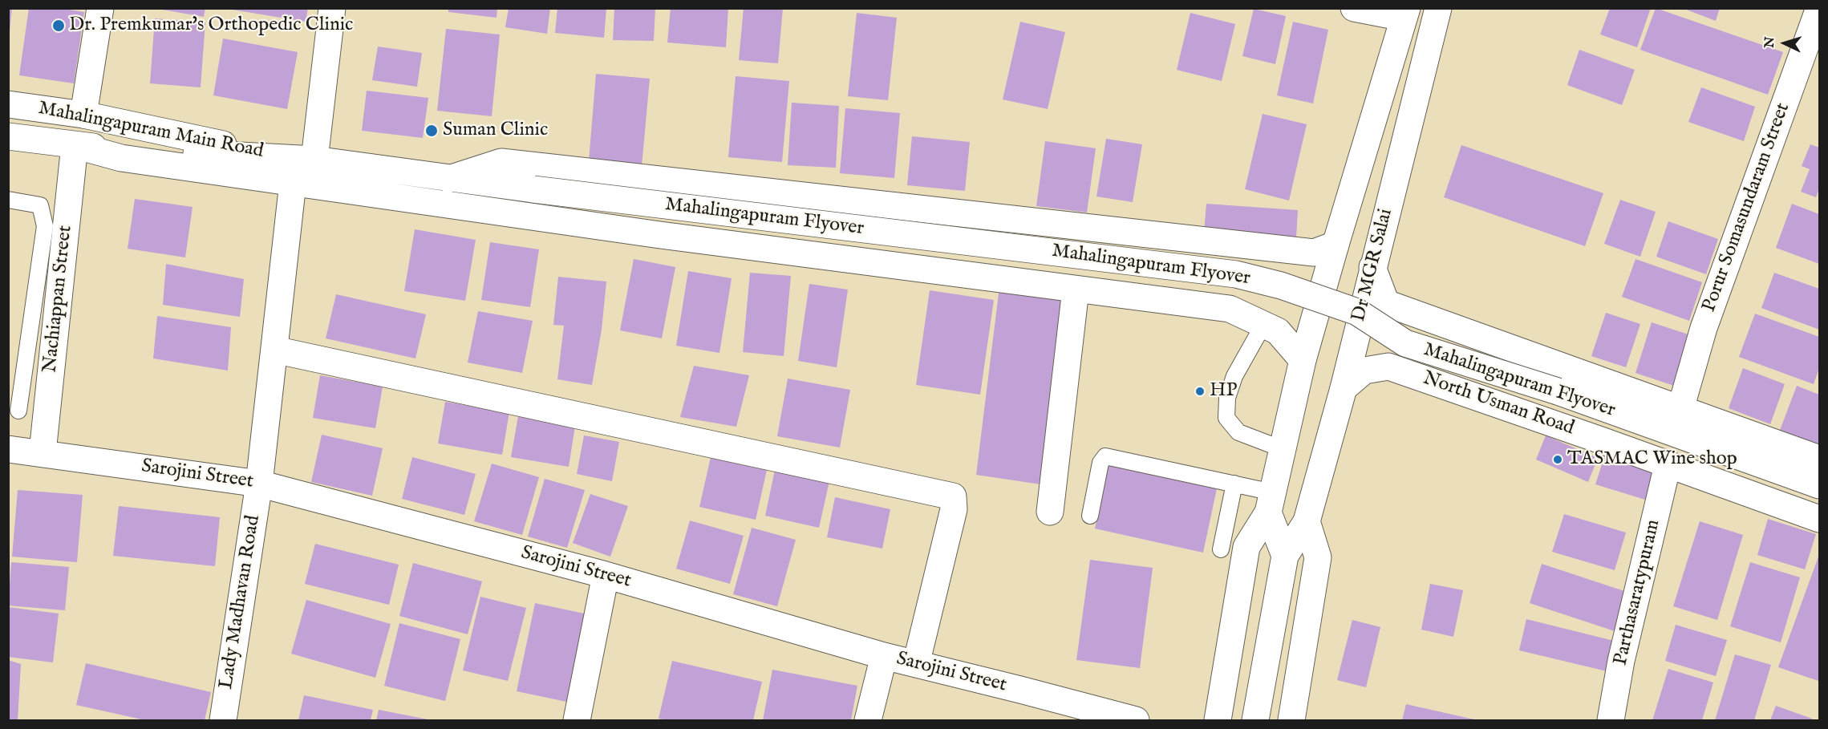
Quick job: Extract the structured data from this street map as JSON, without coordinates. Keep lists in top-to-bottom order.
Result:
{
  "streets": {
    "main road": [
      "Mahalingapuram Main Road",
      "Porur Somasundaram Street",
      "Mahalingapuram Flyover",
      "Dr MGR Salai",
      "Nachiappan Street",
      "North Usman Road",
      "Sarojini Street",
      "Parthasaratypuram",
      "Lady Madhavan Road"
    ]
  },
  "crossings": [
    ["Mahalingapuram Main Road", "Mahalingapuram Flyover"],
    ["Mahalingapuram Main Road", "Nachiappan Street"],
    ["Mahalingapuram Main Road", "Lady Madhavan Road"],
    ["Dr MGR Salai", "North Usman Road"],
    ["Nachiappan Street", "Sarojini Street"],
    ["North Usman Road", "Parthasaratypuram"],
    ["Sarojini Street", "Lady Madhavan Road"]
  ],
  "places": [
    "Dr. Premkumar's Orthopedic Clinic",
    "Suman Clinic",
    "HP",
    "TASMAC Wine shop"
  ],
  "north": "left"
}
